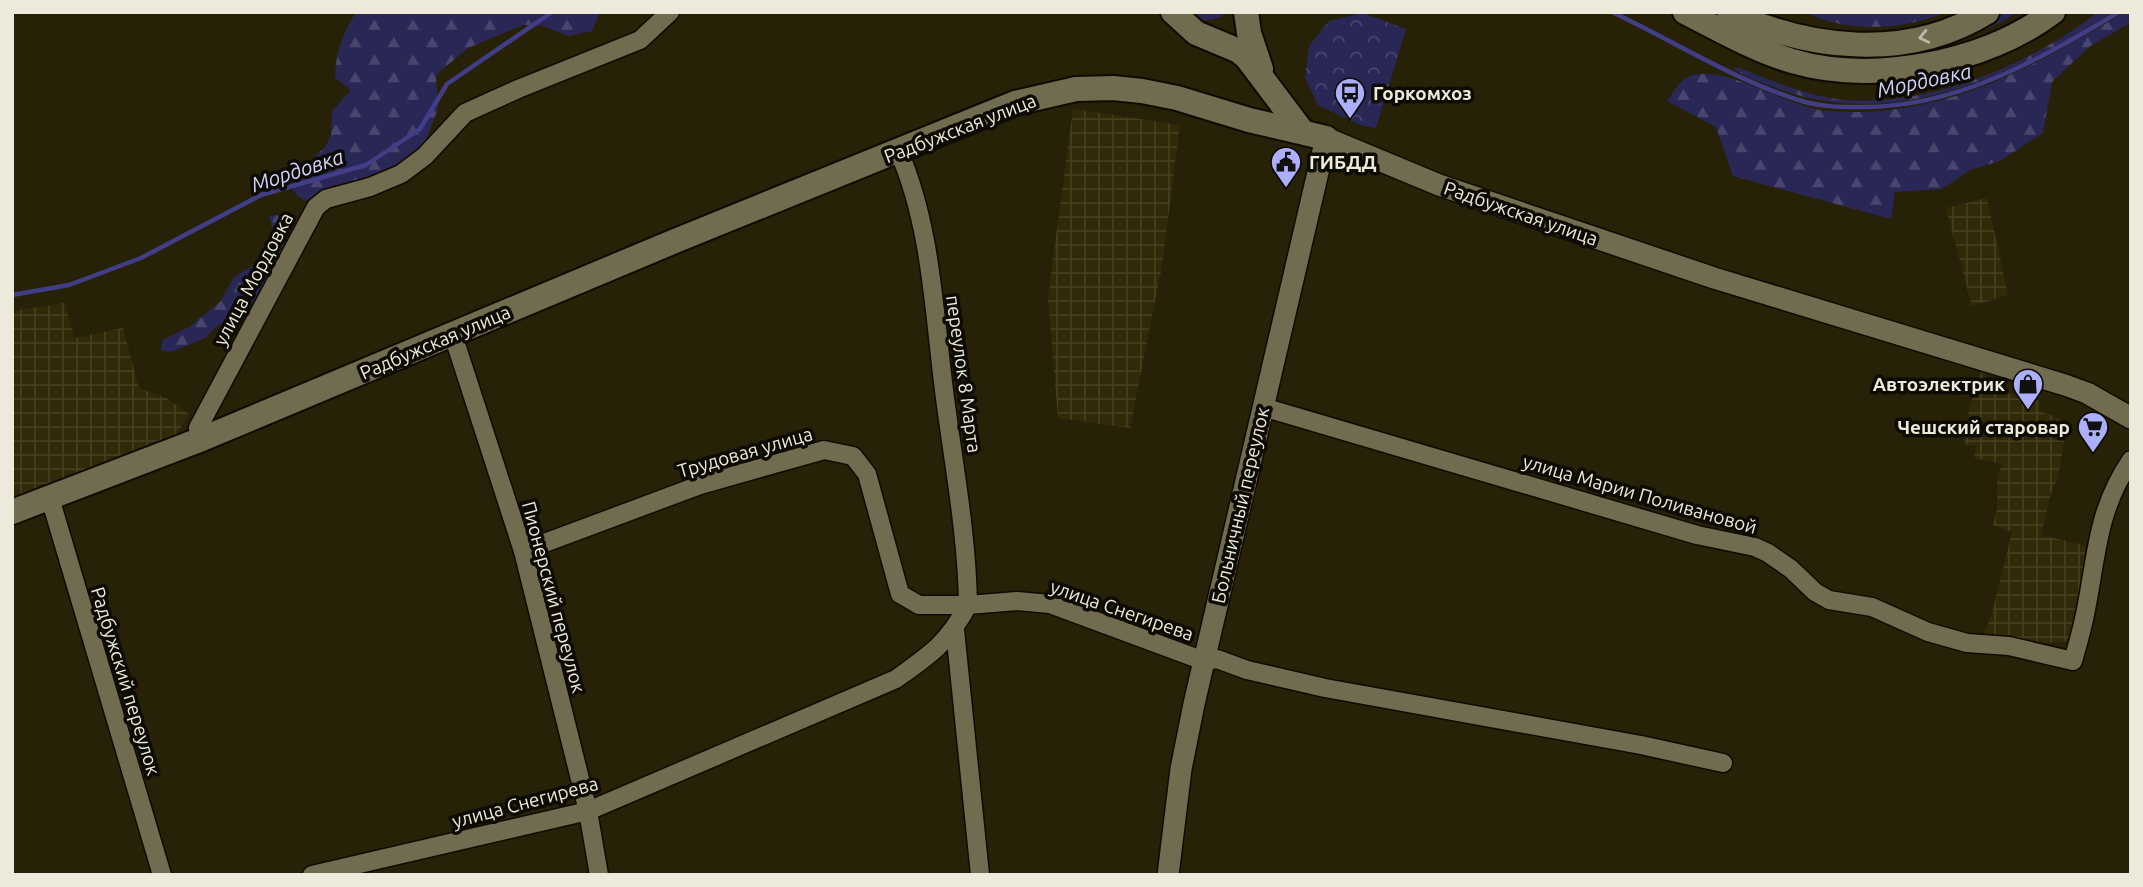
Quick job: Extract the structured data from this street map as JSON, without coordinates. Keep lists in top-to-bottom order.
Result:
{
  "streets": {
    "main road": ["Радбужская улица"],
    "street": [
      "улица Мордовка",
      "переулок 8 Марта",
      "Трудовая улица",
      "улица Марии Поливановой",
      "Больничный переулок",
      "Пионерский переулок",
      "улица Снегирева",
      "Радбужский переулок"
    ]
  },
  "crossings": [
    ["Радбужская улица", "улица Мордовка"],
    ["Радбужская улица", "переулок 8 Марта"],
    ["Радбужская улица", "Больничный переулок"],
    ["Радбужская улица", "Пионерский переулок"],
    ["Радбужская улица", "Радбужский переулок"],
    ["переулок 8 Марта", "Трудовая улица"],
    ["переулок 8 Марта", "улица Снегирева"],
    ["Трудовая улица", "Пионерский переулок"],
    ["Трудовая улица", "улица Снегирева"],
    ["улица Марии Поливановой", "Больничный переулок"],
    ["Больничный переулок", "улица Снегирева"],
    ["Пионерский переулок", "улица Снегирева"]
  ],
  "water": ["Мордовка"],
  "places": {
    "bus stop": ["Горкомхоз"],
    "public building": ["ГИБДД"],
    "shop": ["Автоэлектрик"],
    "supermarket": ["Чешский старовар"]
  }
}
